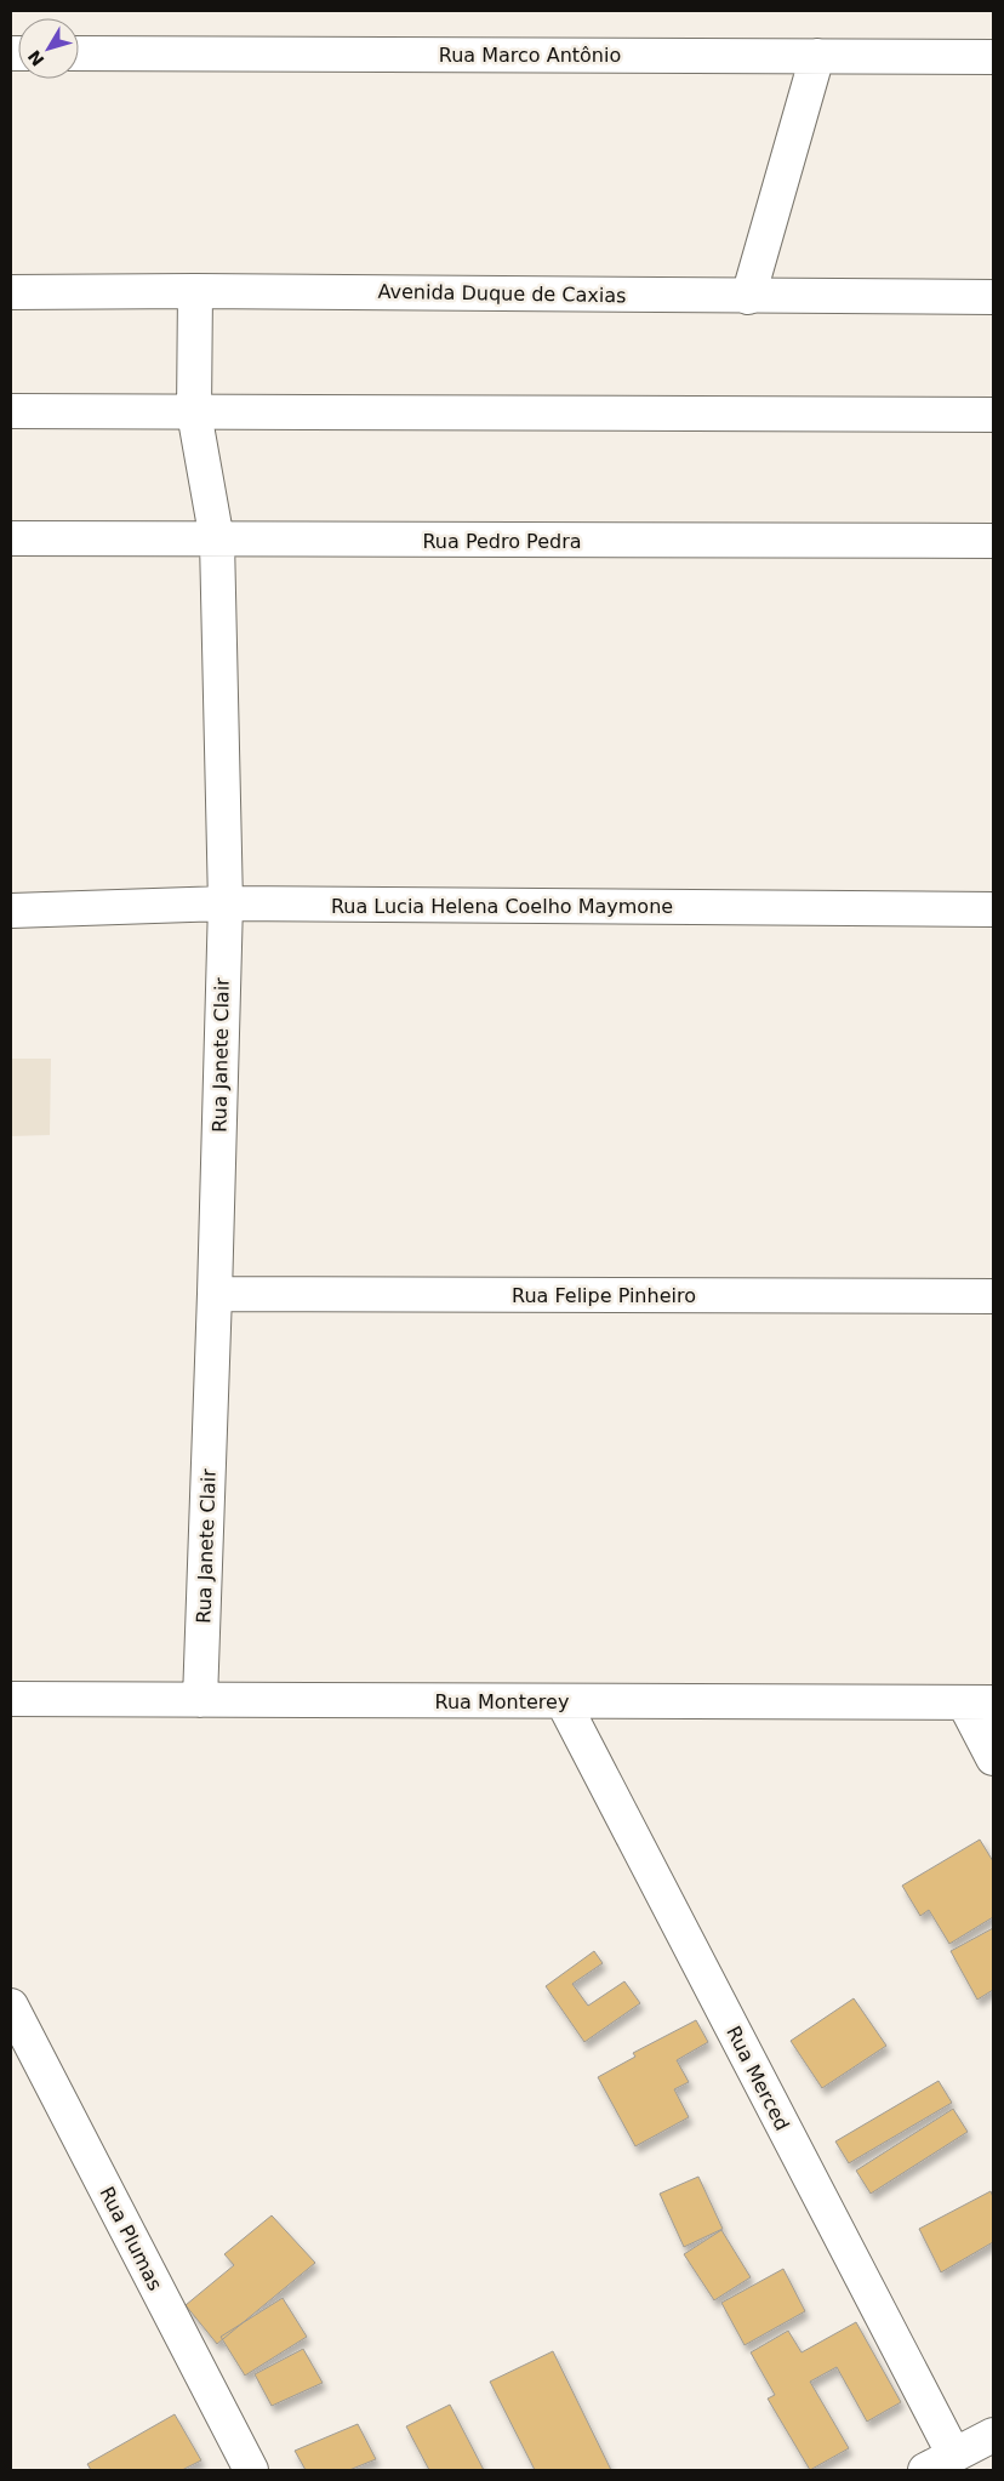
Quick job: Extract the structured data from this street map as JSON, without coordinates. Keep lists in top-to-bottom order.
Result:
{
  "streets": {
    "street": [
      "Rua Marco Antônio",
      "Avenida Duque de Caxias",
      "Rua Pedro Pedra",
      "Rua Lucia Helena Coelho Maymone",
      "Rua Janete Clair",
      "Rua Felipe Pinheiro",
      "Rua Monterey",
      "Rua Merced",
      "Rua Plumas"
    ]
  },
  "crossings": [
    ["Avenida Duque de Caxias", "Rua Janete Clair"],
    ["Rua Pedro Pedra", "Rua Janete Clair"],
    ["Rua Lucia Helena Coelho Maymone", "Rua Janete Clair"],
    ["Rua Janete Clair", "Rua Felipe Pinheiro"],
    ["Rua Janete Clair", "Rua Monterey"],
    ["Rua Monterey", "Rua Merced"]
  ],
  "north": "bottom left"
}
